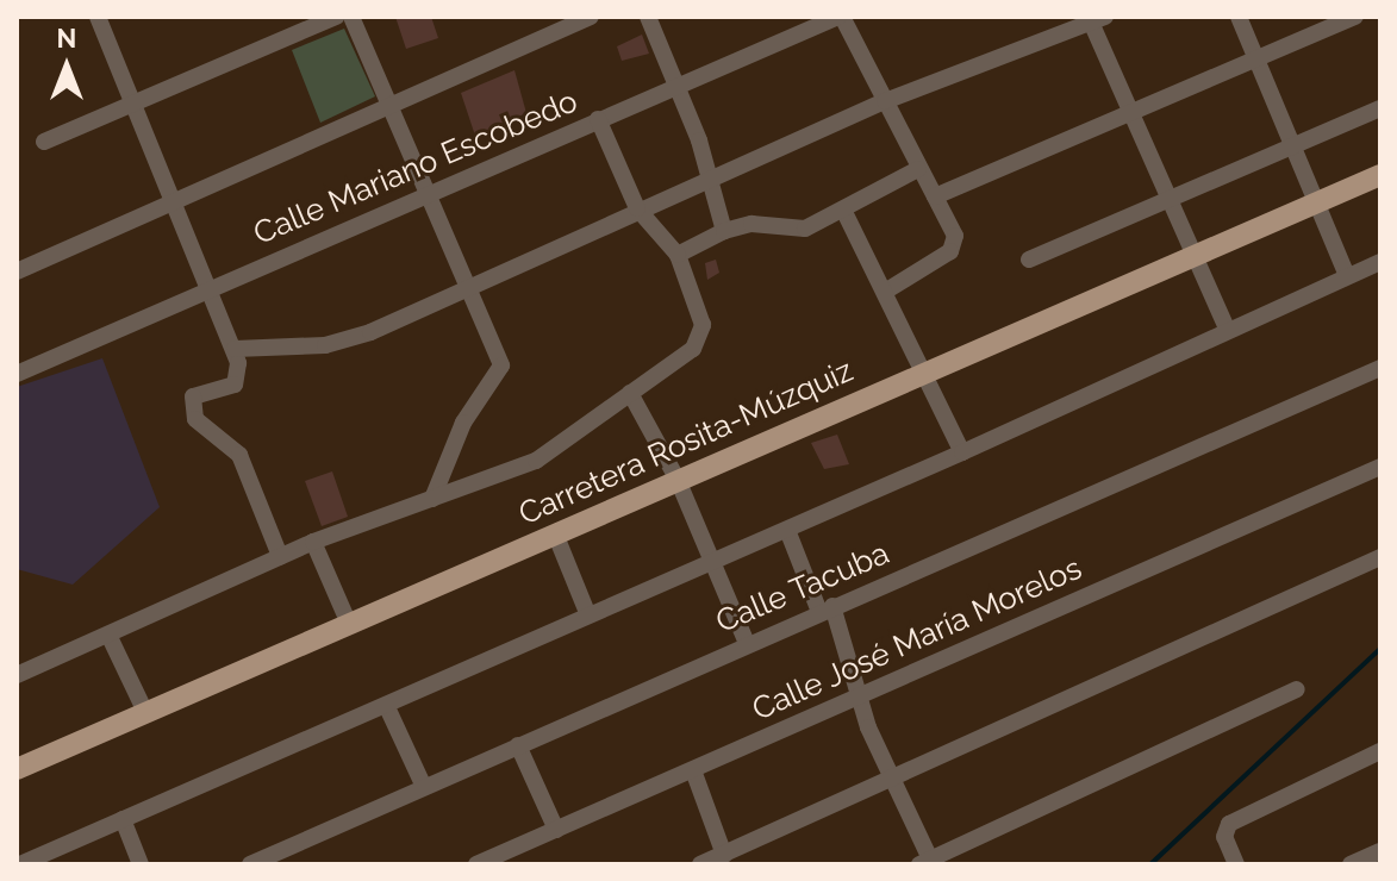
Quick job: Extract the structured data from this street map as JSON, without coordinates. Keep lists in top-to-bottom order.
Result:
{
  "streets": {
    "main road": ["Carretera Rosita-Múzquiz"],
    "street": ["Calle Mariano Escobedo", "Calle Tacuba", "Calle José María Morelos"]
  },
  "north": "top"
}
